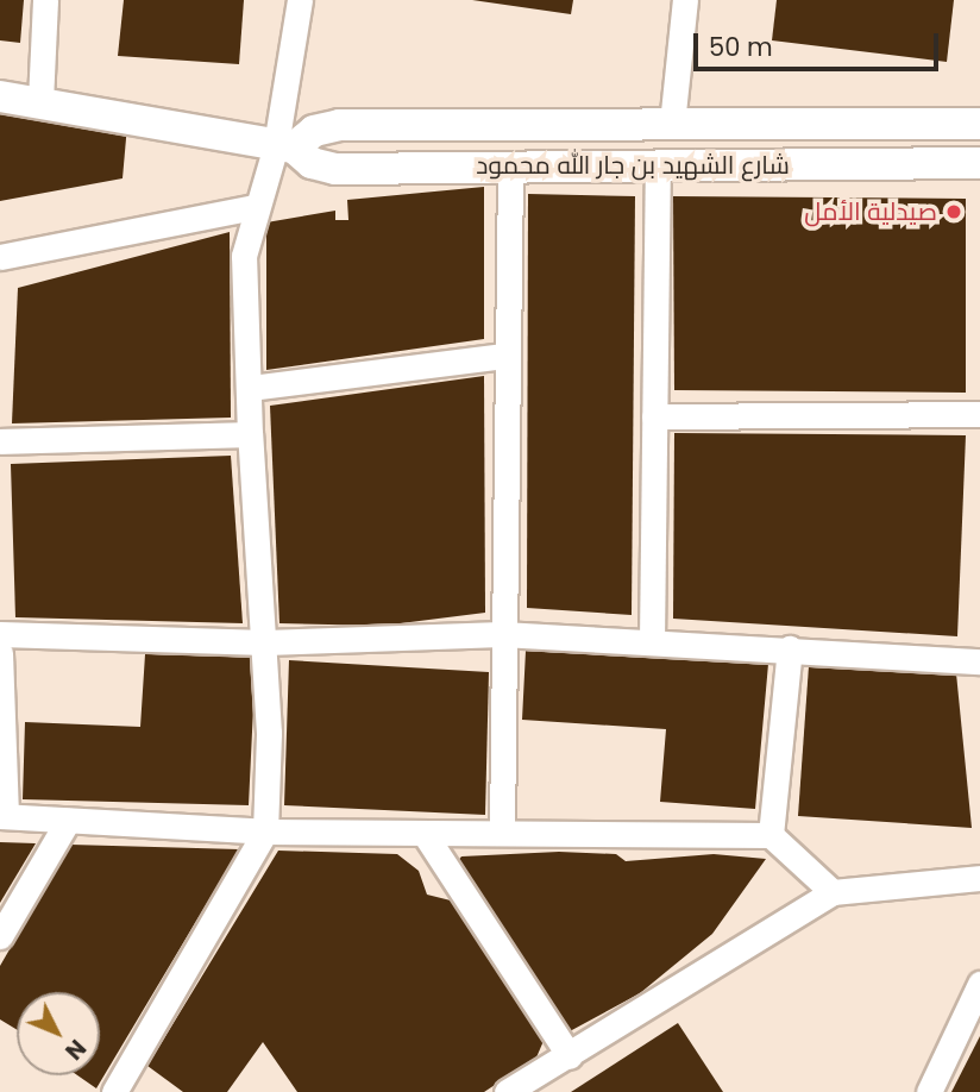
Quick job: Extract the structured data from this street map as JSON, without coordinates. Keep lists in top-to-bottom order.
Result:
{
  "streets": {
    "street": ["شارع الشهيد بن جار الله محمود"]
  },
  "places": ["صيدلية الأمل"],
  "scale_bar": "50 m",
  "north": "bottom right"
}
